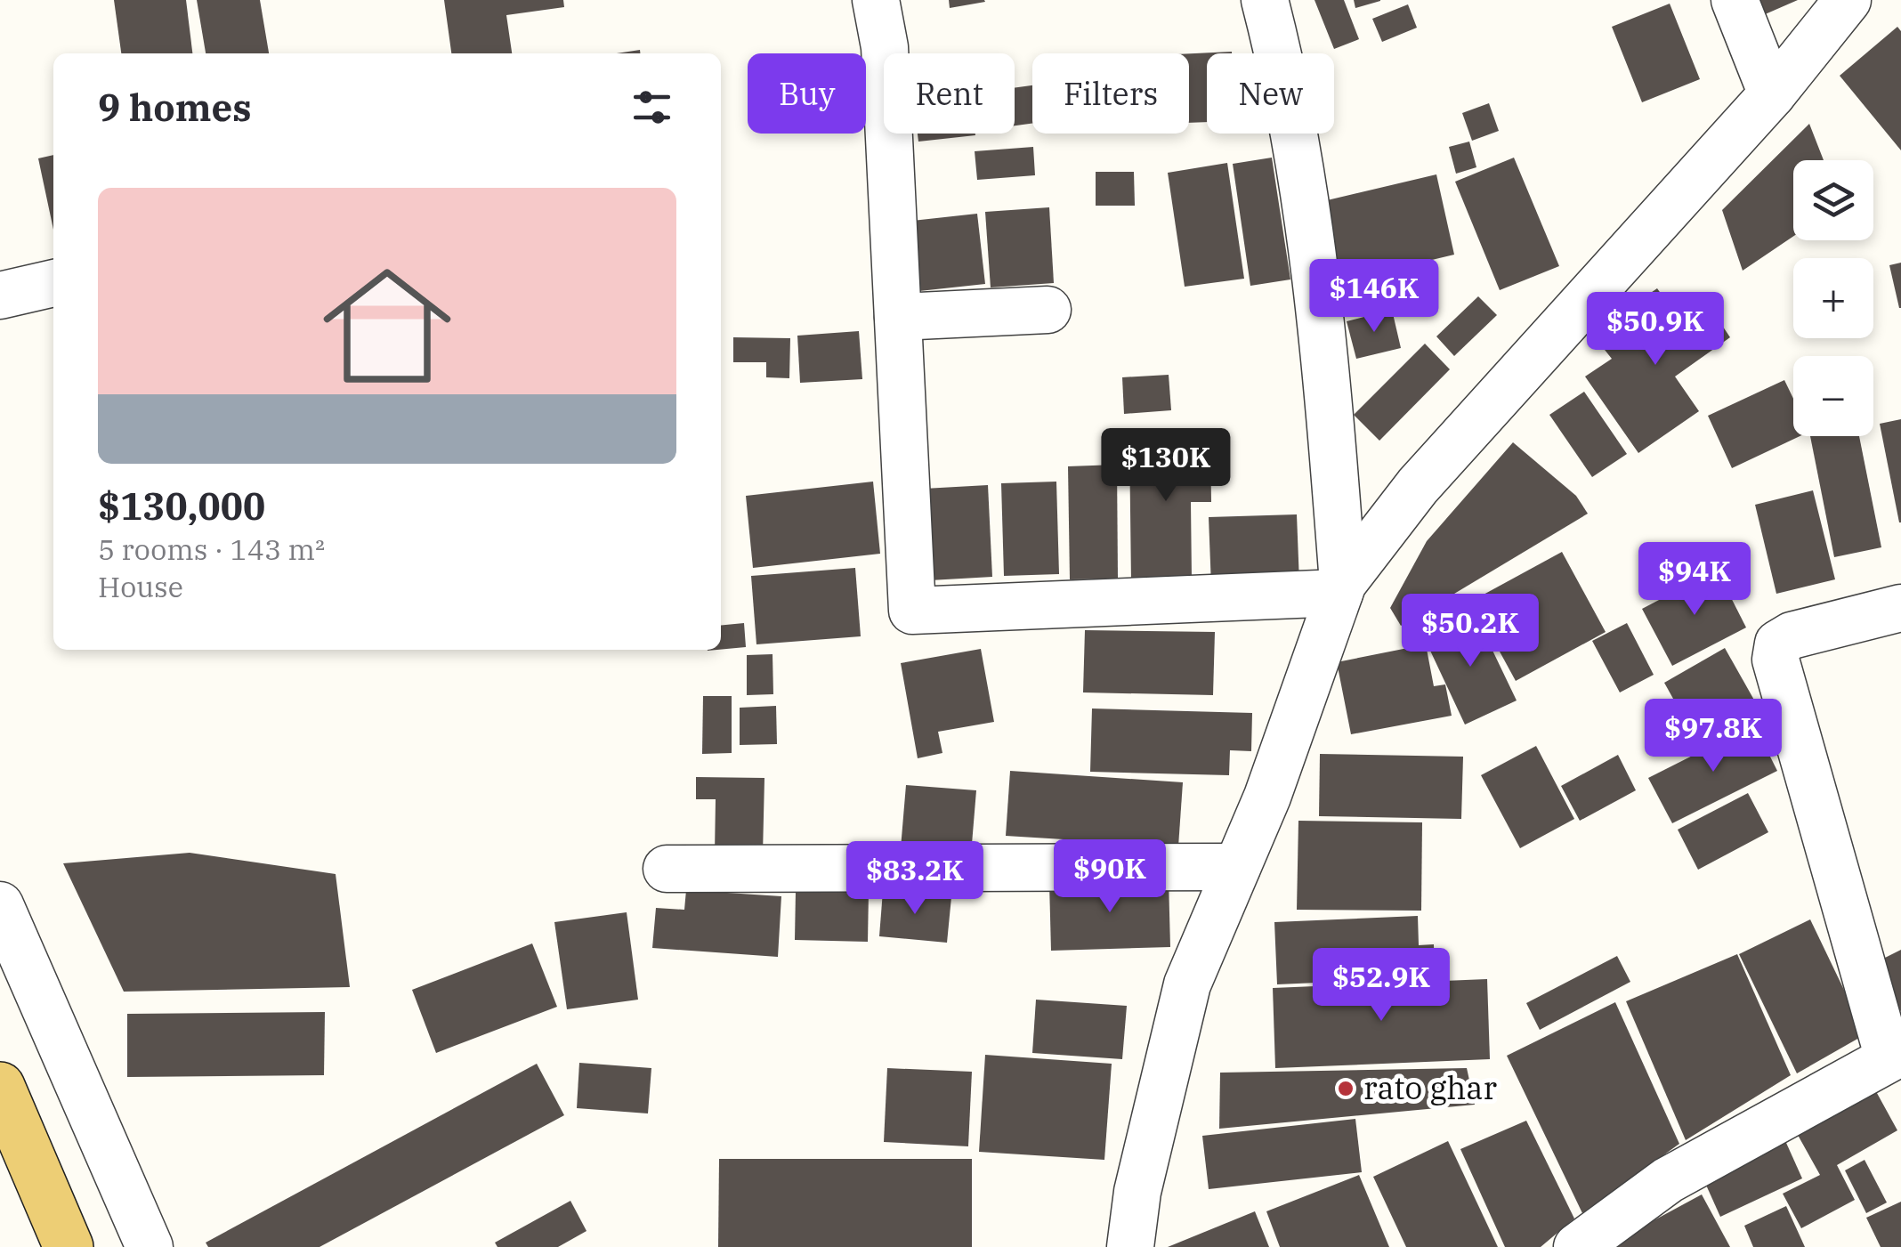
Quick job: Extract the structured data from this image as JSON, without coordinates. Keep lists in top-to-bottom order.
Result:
{
  "places": ["rato ghar"],
  "page": {
    "chip": [
      "Buy",
      "Rent",
      "Filters",
      "New"
    ],
    "heading": "9 homes",
    "map_buttons": ["+", "−"],
    "list": [
      {
        "name": "$130,000",
        "note": "5 rooms · 143 m² · House"
      }
    ],
    "price": [
      "$146K",
      "$50.9K",
      "$130K",
      "$94K",
      "$50.2K",
      "$97.8K",
      "$90K",
      "$83.2K",
      "$52.9K"
    ]
  }
}
